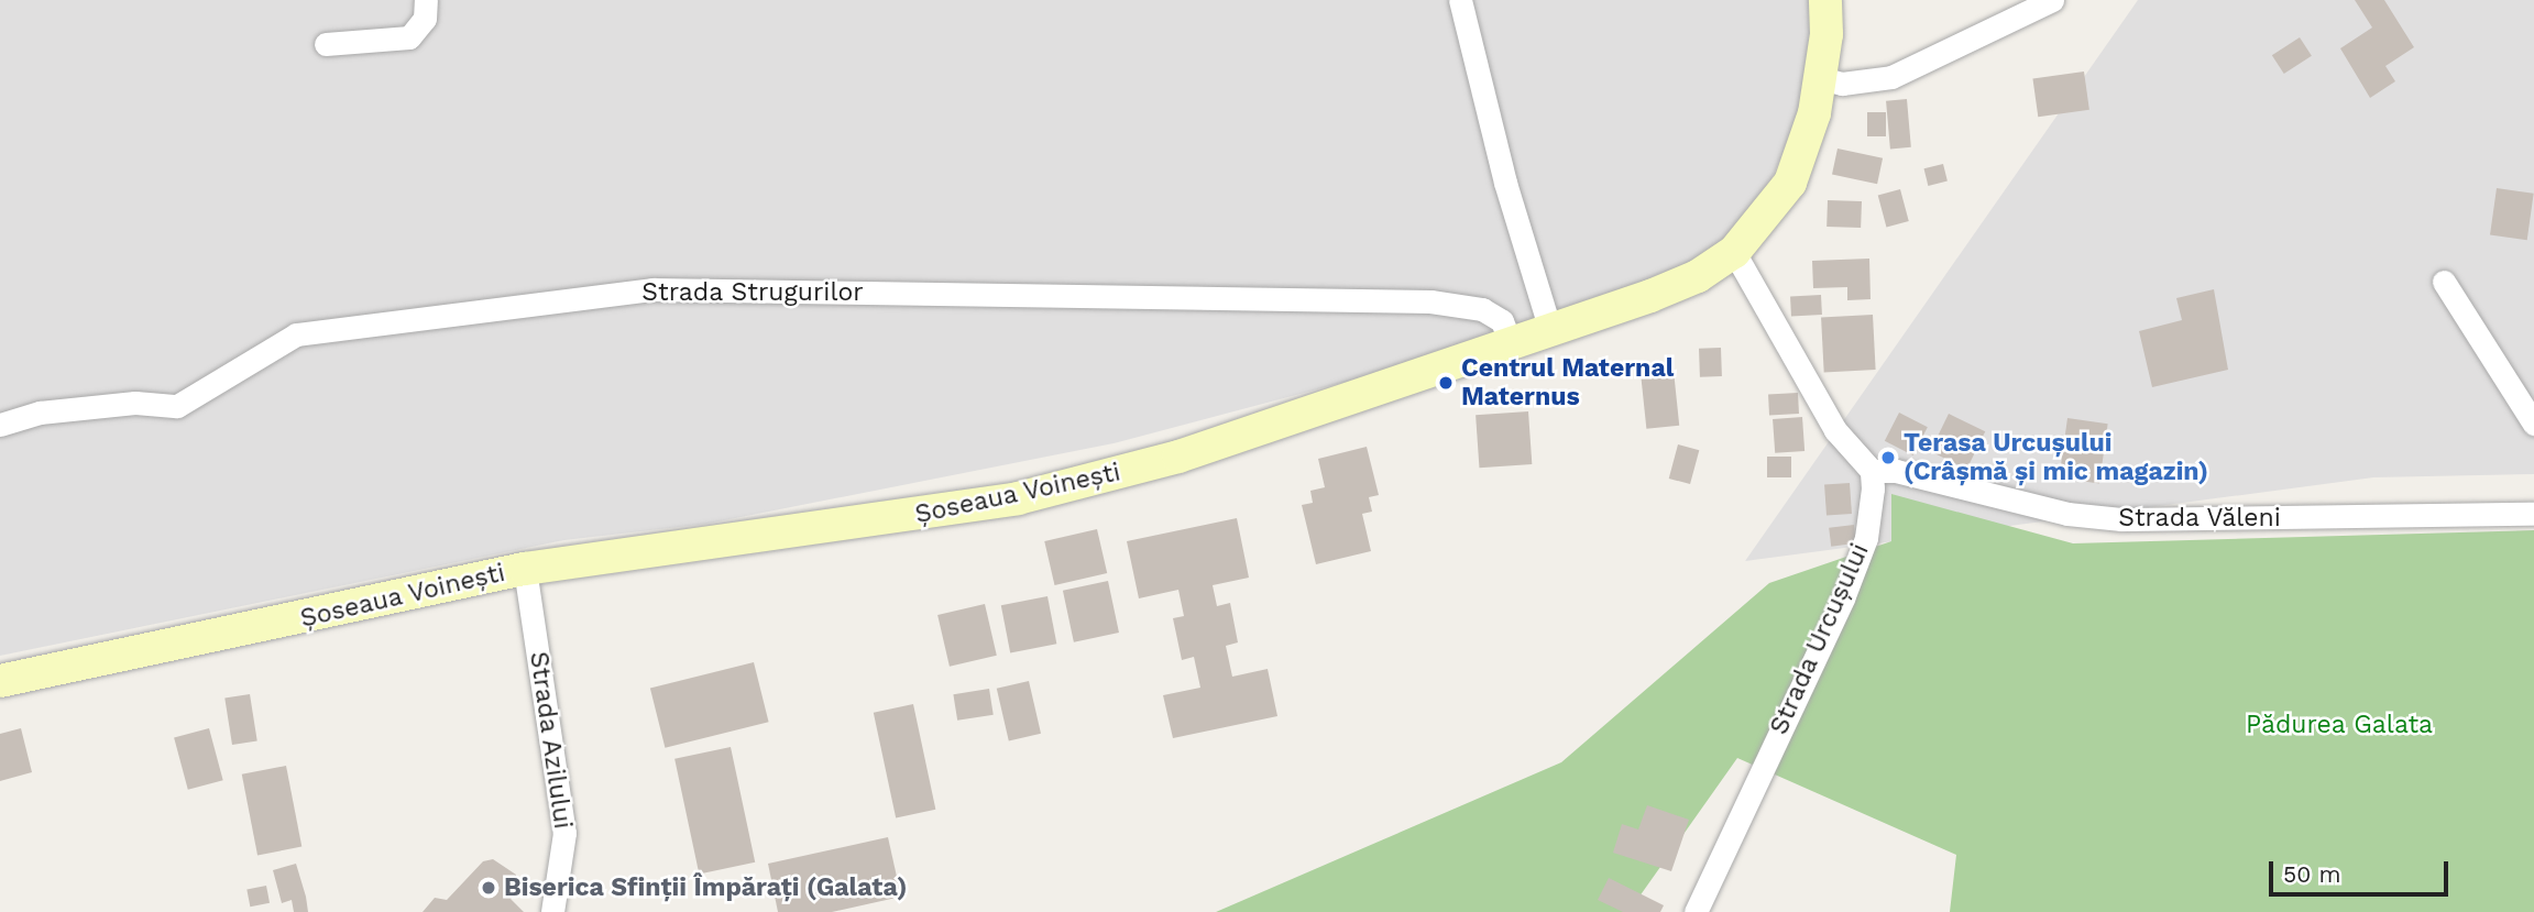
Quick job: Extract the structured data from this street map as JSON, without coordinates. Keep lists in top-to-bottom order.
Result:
{
  "streets": {
    "main road": ["Șoseaua Voinești"],
    "street": [
      "Strada Strugurilor",
      "Strada Văleni",
      "Strada Urcușului",
      "Strada Azilului"
    ]
  },
  "crossings": [
    ["Strada Strugurilor", "Șoseaua Voinești"],
    ["Șoseaua Voinești", "Strada Azilului"],
    ["Strada Văleni", "Strada Urcușului"]
  ],
  "parks": ["Pădurea Galata"],
  "places": ["Centrul Maternal Maternus", "Terasa Urcușului (Crâșmă și mic magazin)", "Biserica Sfinții Împărați (Galata)"],
  "scale_bar": "50 m"
}
